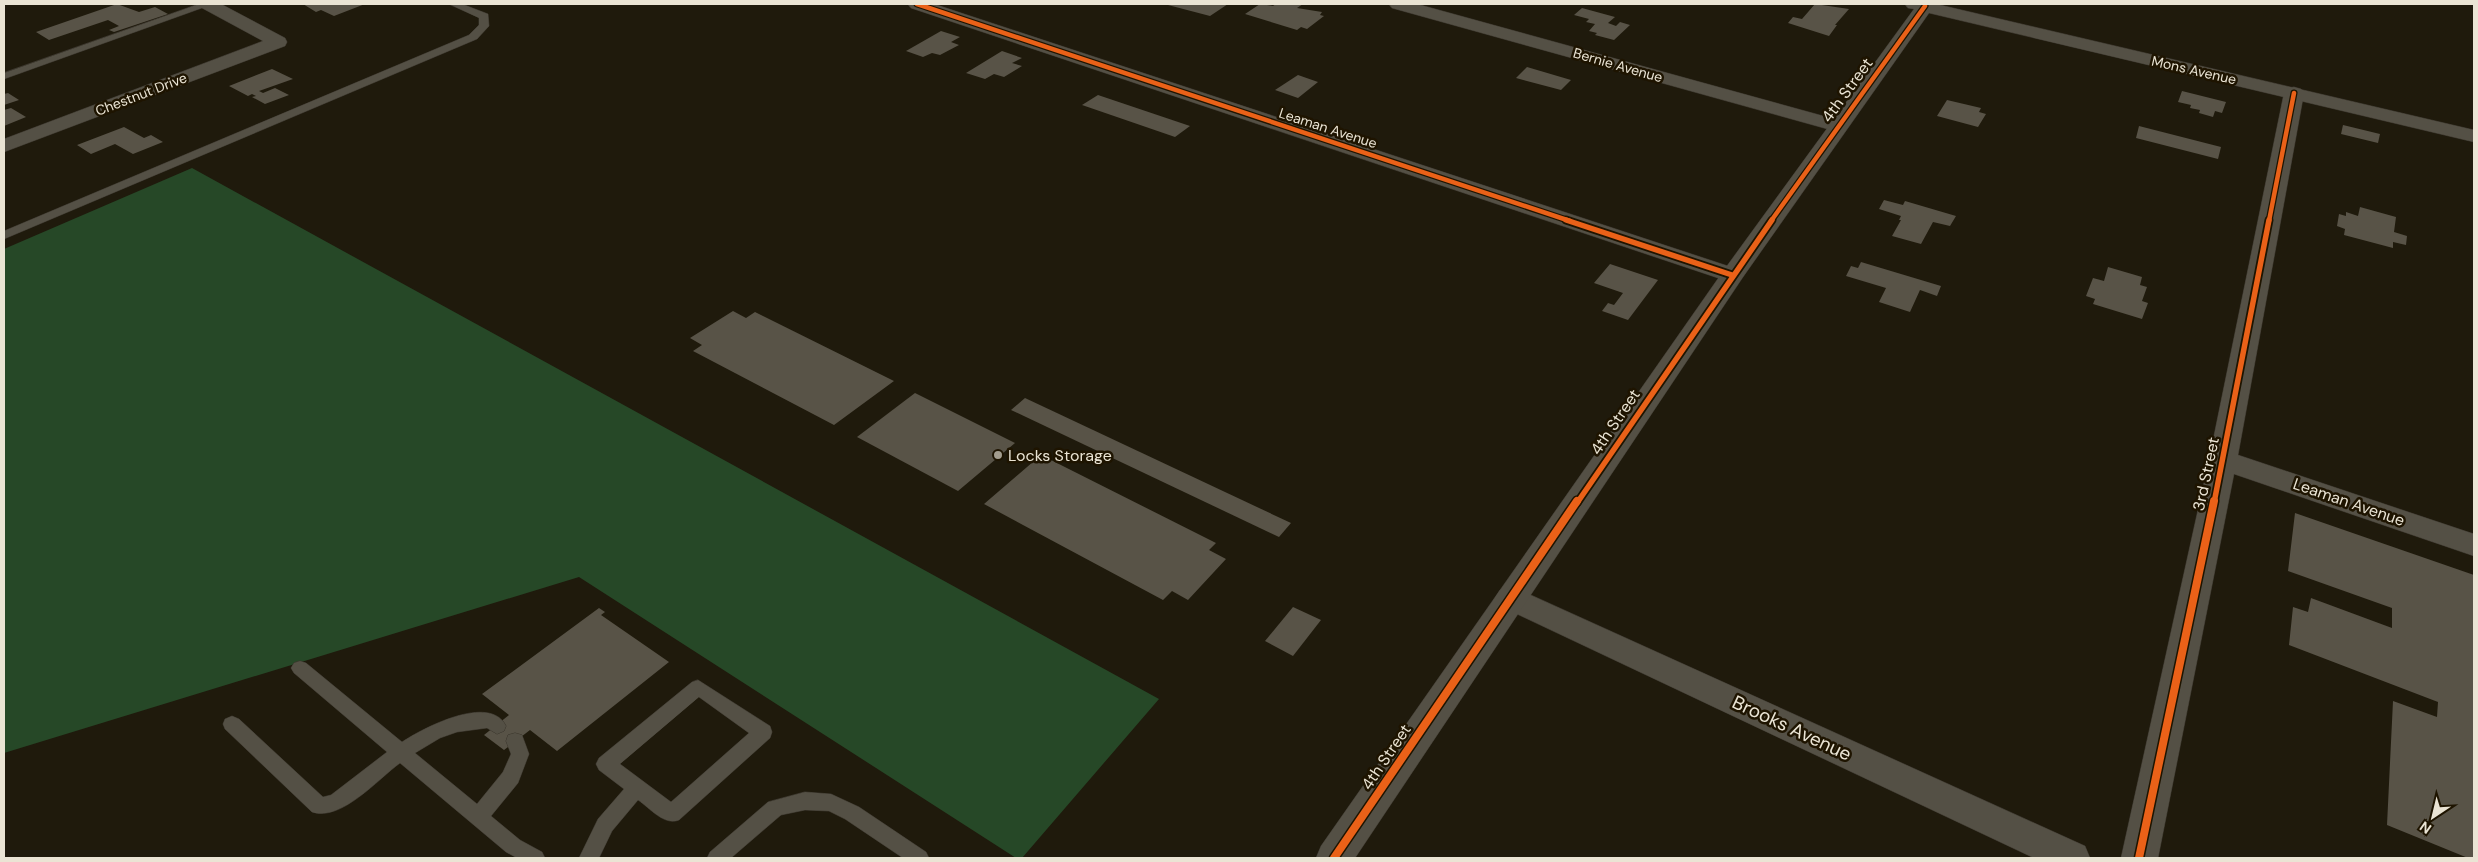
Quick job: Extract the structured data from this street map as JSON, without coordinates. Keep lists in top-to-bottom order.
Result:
{
  "streets": {
    "street": [
      "Bernie Avenue",
      "Mons Avenue",
      "4th Street",
      "Chestnut Drive",
      "Leaman Avenue",
      "3rd Street",
      "Brooks Avenue"
    ]
  },
  "crossings": [
    ["Bernie Avenue", "4th Street"],
    ["Mons Avenue", "4th Street"],
    ["Mons Avenue", "3rd Street"],
    ["4th Street", "Leaman Avenue"],
    ["4th Street", "Brooks Avenue"],
    ["Leaman Avenue", "3rd Street"]
  ],
  "places": ["Locks Storage"],
  "north": "bottom left"
}
